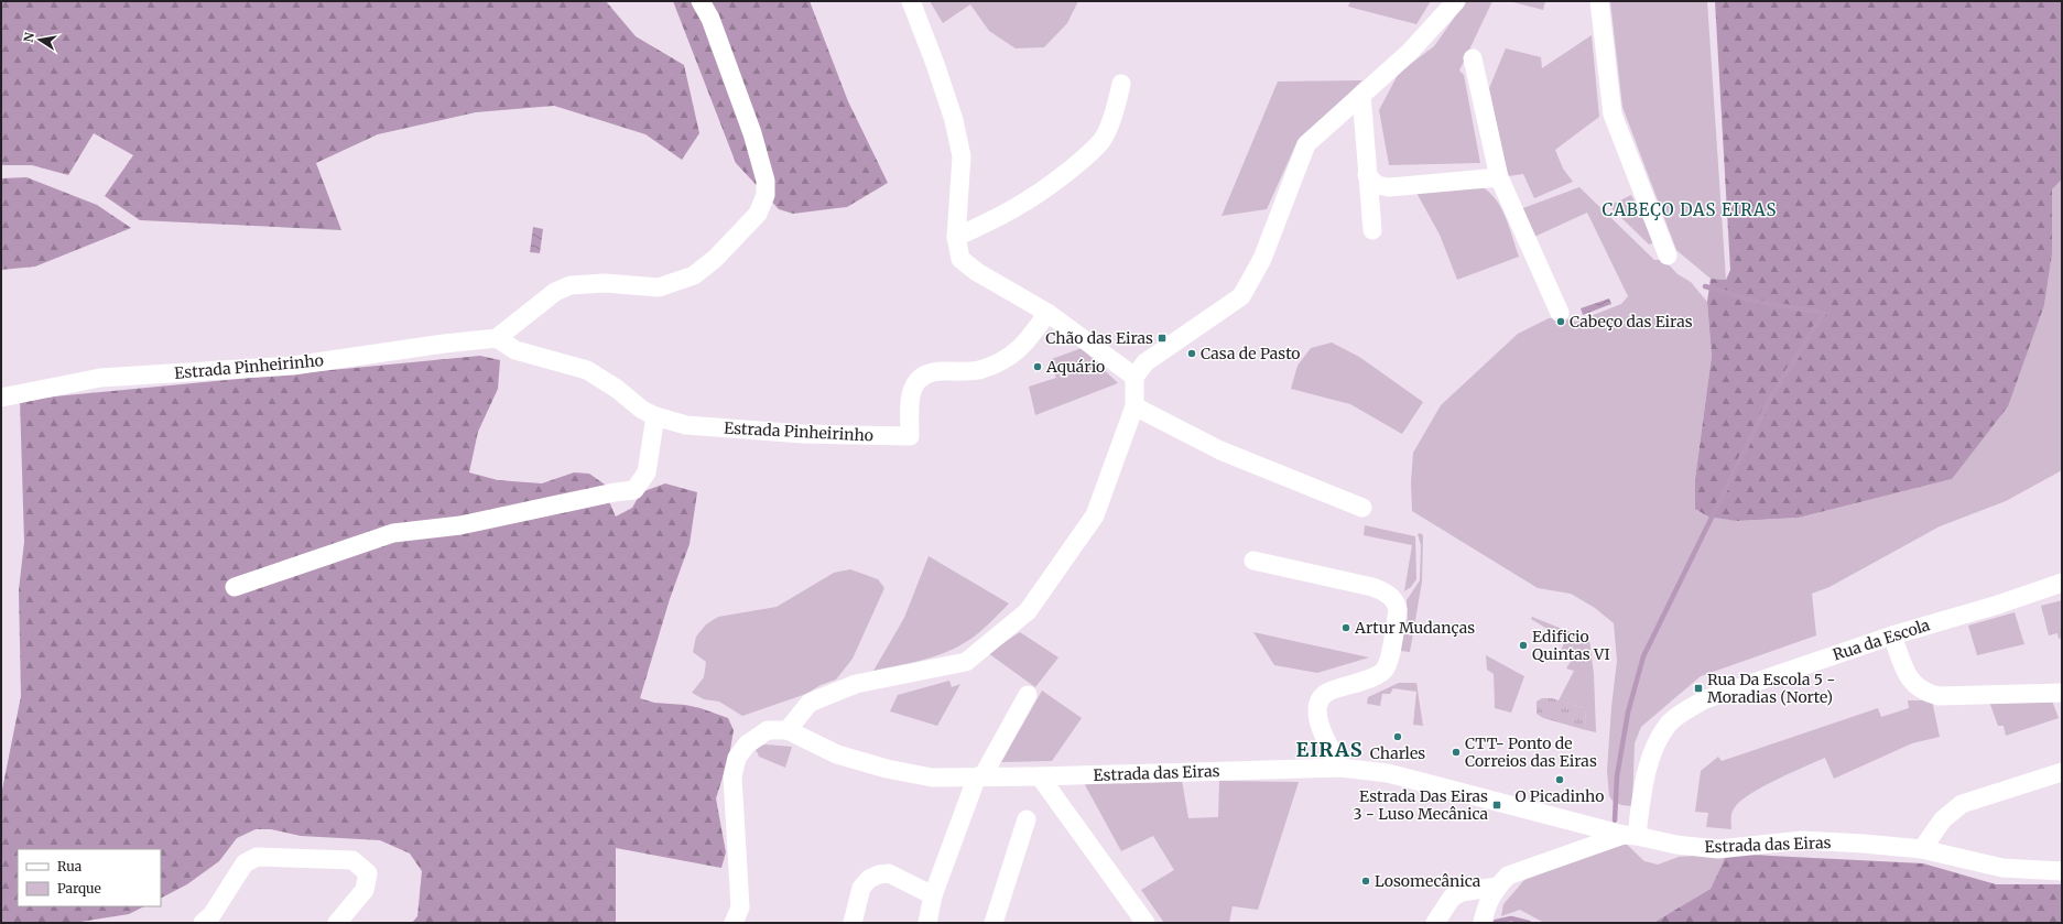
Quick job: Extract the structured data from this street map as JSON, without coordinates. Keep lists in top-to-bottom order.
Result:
{
  "streets": {
    "street": ["Estrada Pinheirinho", "Rua da Escola", "Estrada das Eiras"]
  },
  "crossings": [
    ["Rua da Escola", "Estrada das Eiras"]
  ],
  "districts": ["CABEÇO DAS EIRAS", "EIRAS"],
  "places": {
    "other": [
      "Cabeço das Eiras",
      "Casa de Pasto",
      "Aquário",
      "Artur Mudanças",
      "Edificio Quintas VI",
      "Charles",
      "CTT- Ponto de Correios das Eiras",
      "O Picadinho",
      "Losomecânica"
    ],
    "transit": ["Chão das Eiras", "Rua Da Escola 5 - Moradias (Norte)", "Estrada Das Eiras 3 - Luso Mecânica"]
  },
  "legend": ["Rua", "Parque"],
  "north": "left"
}
